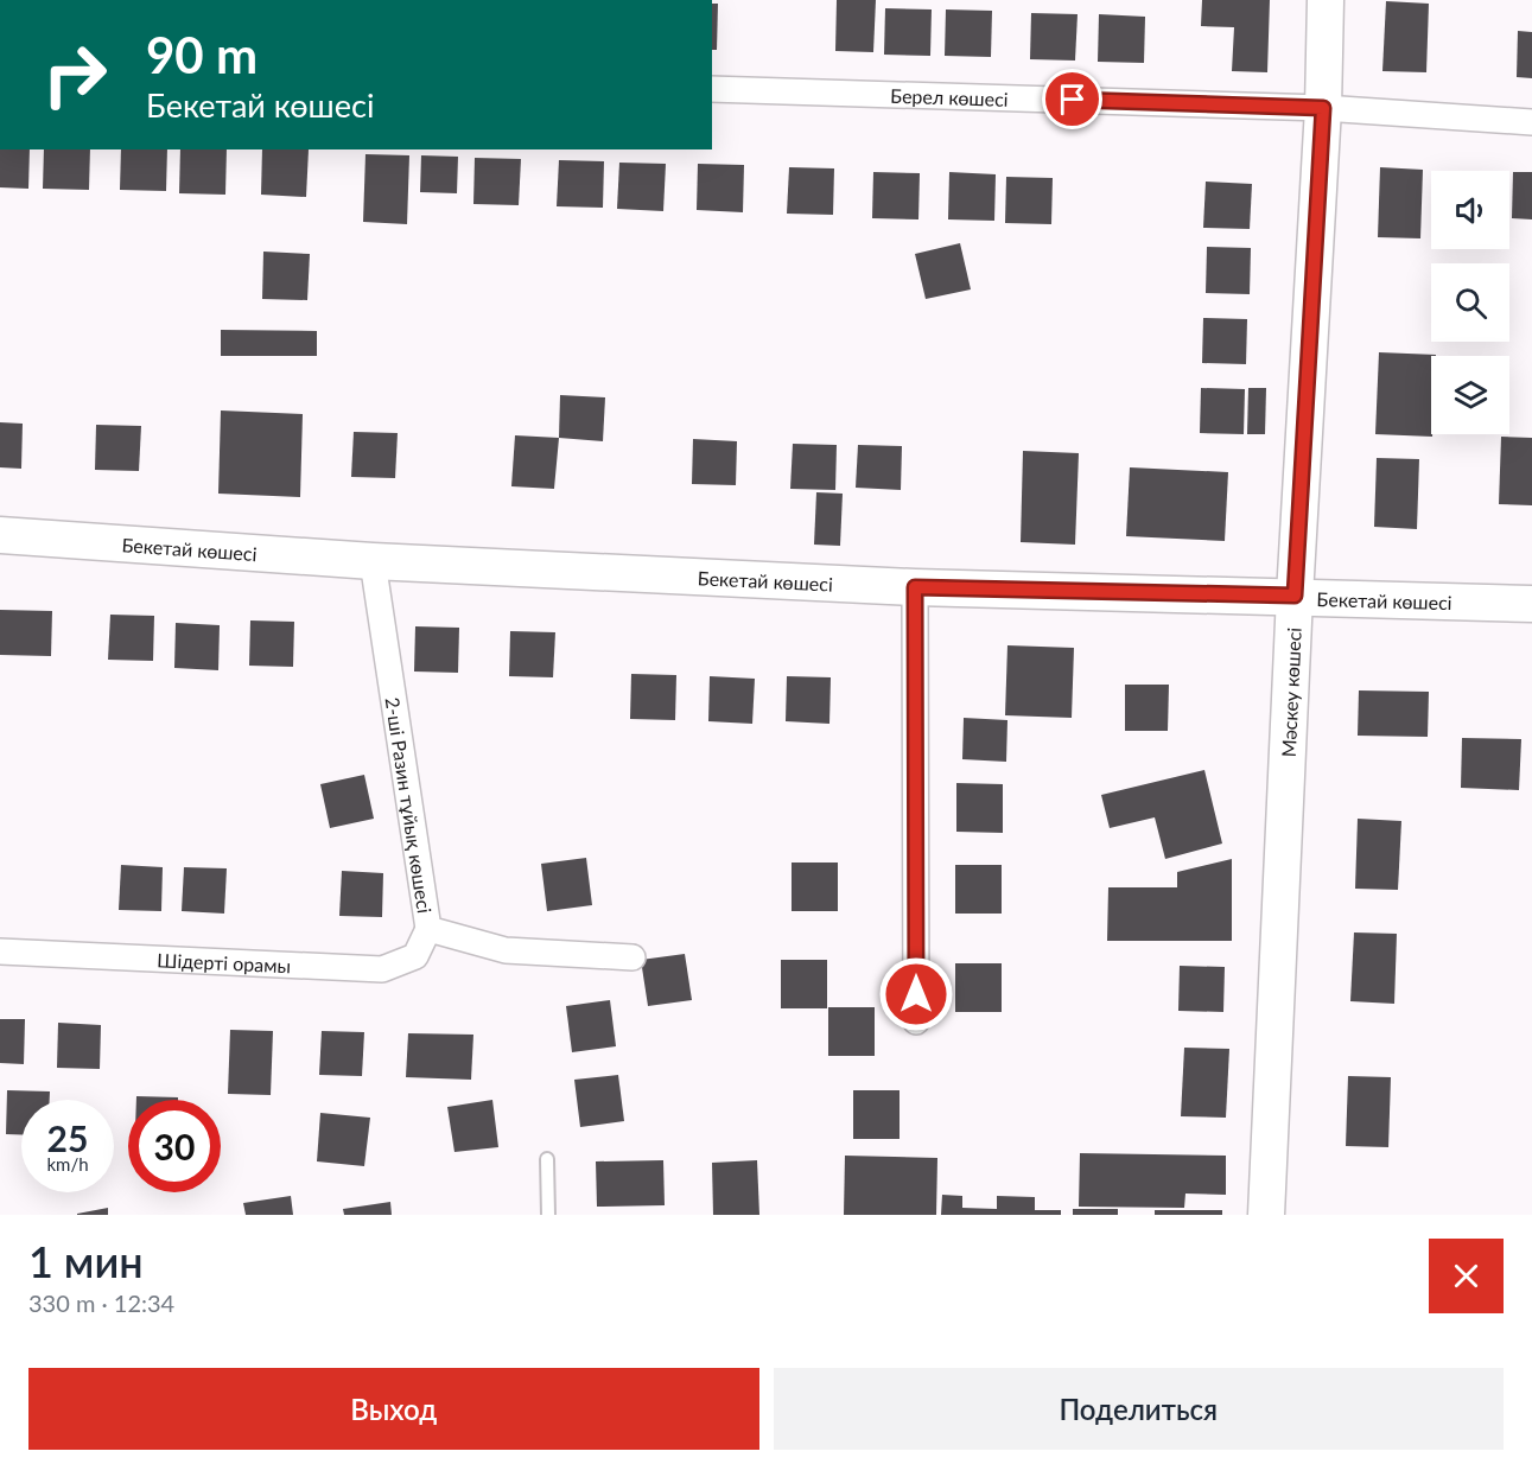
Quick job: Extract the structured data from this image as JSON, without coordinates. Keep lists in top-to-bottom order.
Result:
{
  "streets": {
    "street": [
      "Берел көшесі",
      "Бекетай көшесі",
      "Мәскеу көшесі",
      "2-ші Разин тұйық көшесі",
      "Шідерті орамы"
    ]
  },
  "crossings": [
    ["Берел көшесі", "Мәскеу көшесі"],
    ["Бекетай көшесі", "Мәскеу көшесі"],
    ["Бекетай көшесі", "2-ші Разин тұйық көшесі"],
    ["2-ші Разин тұйық көшесі", "Шідерті орамы"]
  ],
  "page": {
    "turn": ["90 m", "Бекетай көшесі"],
    "speed": "25 km/h",
    "limit": "30",
    "heading": ["1 мин", "330 m · 12:34"],
    "buttons": ["Выход", "Поделиться"]
  }
}
